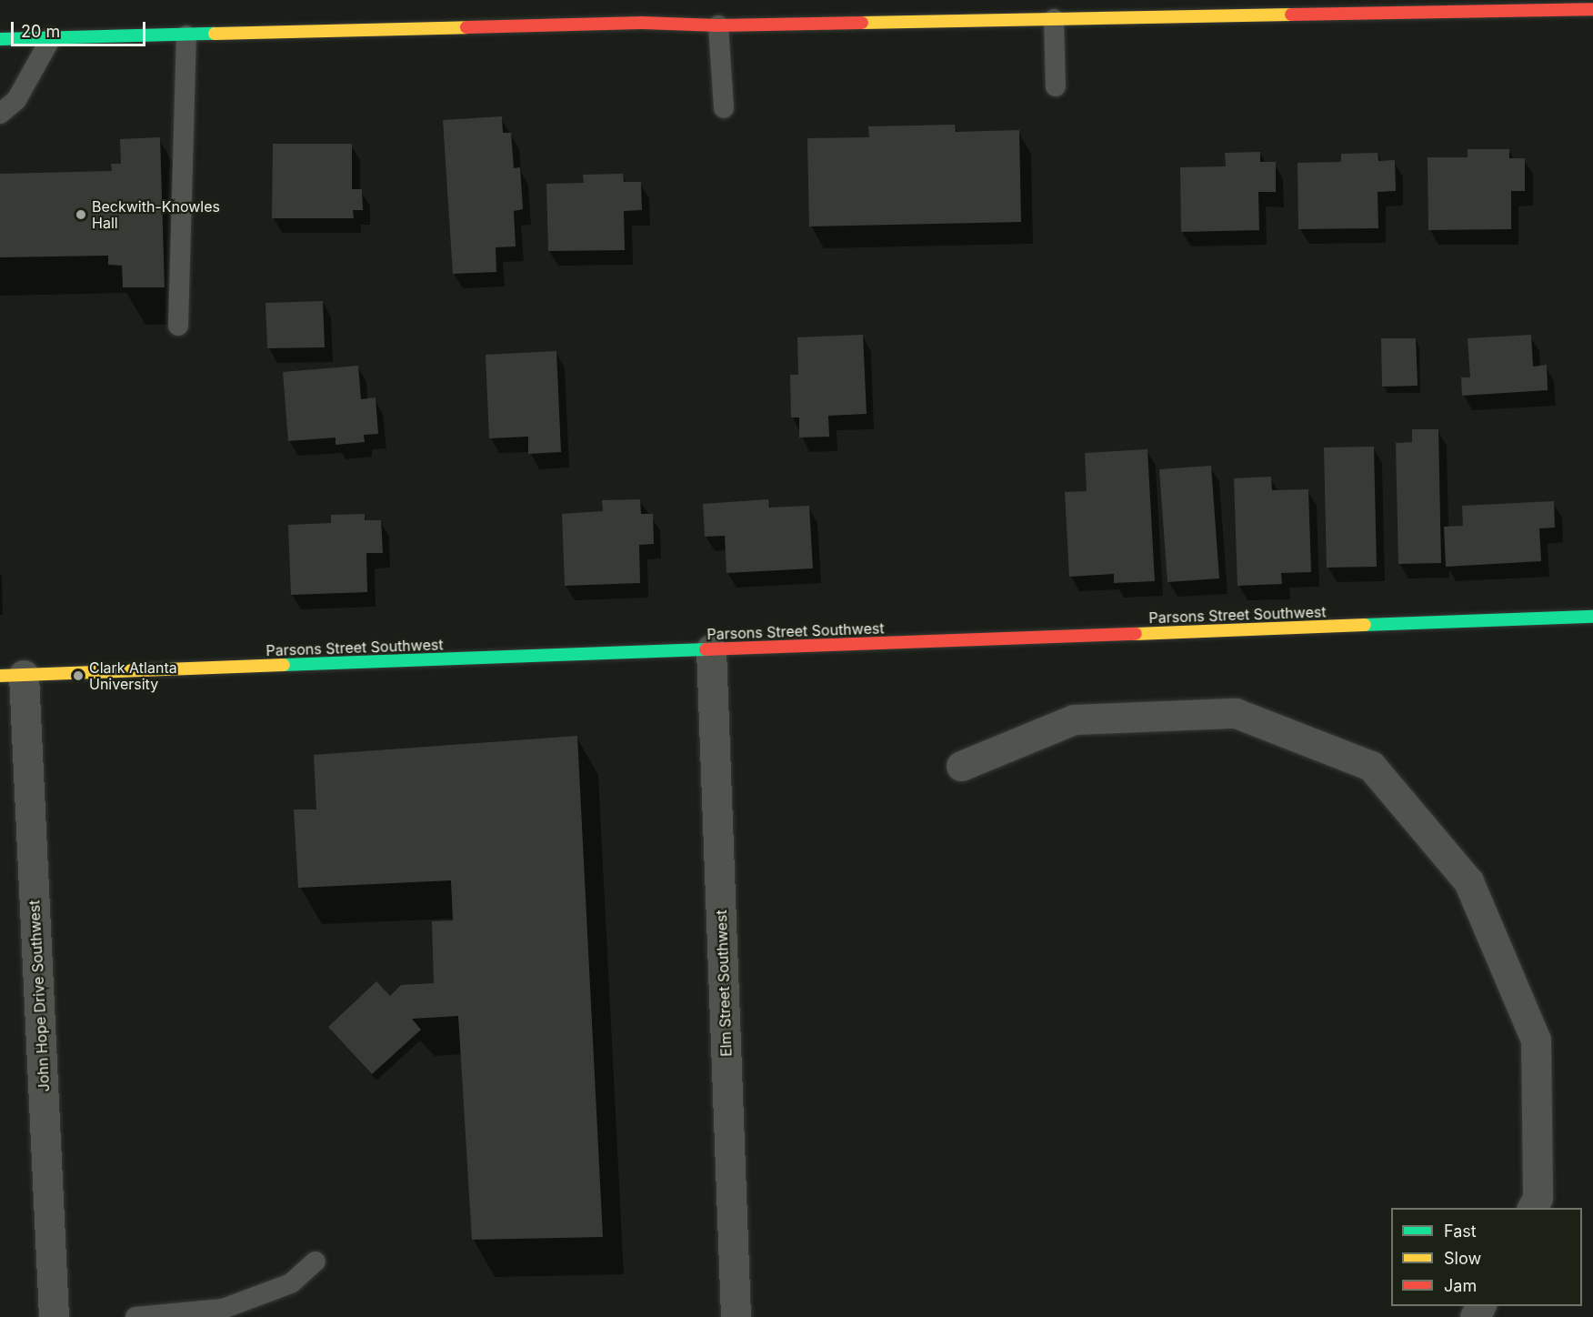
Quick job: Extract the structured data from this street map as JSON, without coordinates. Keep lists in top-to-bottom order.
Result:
{
  "streets": {
    "street": ["Parsons Street Southwest", "Elm Street Southwest", "John Hope Drive Southwest"]
  },
  "crossings": [
    ["Parsons Street Southwest", "Elm Street Southwest"],
    ["Parsons Street Southwest", "John Hope Drive Southwest"]
  ],
  "places": ["Beckwith-Knowles Hall", "Clark Atlanta University"],
  "legend": ["Fast", "Slow", "Jam"],
  "scale_bar": "20 m"
}
